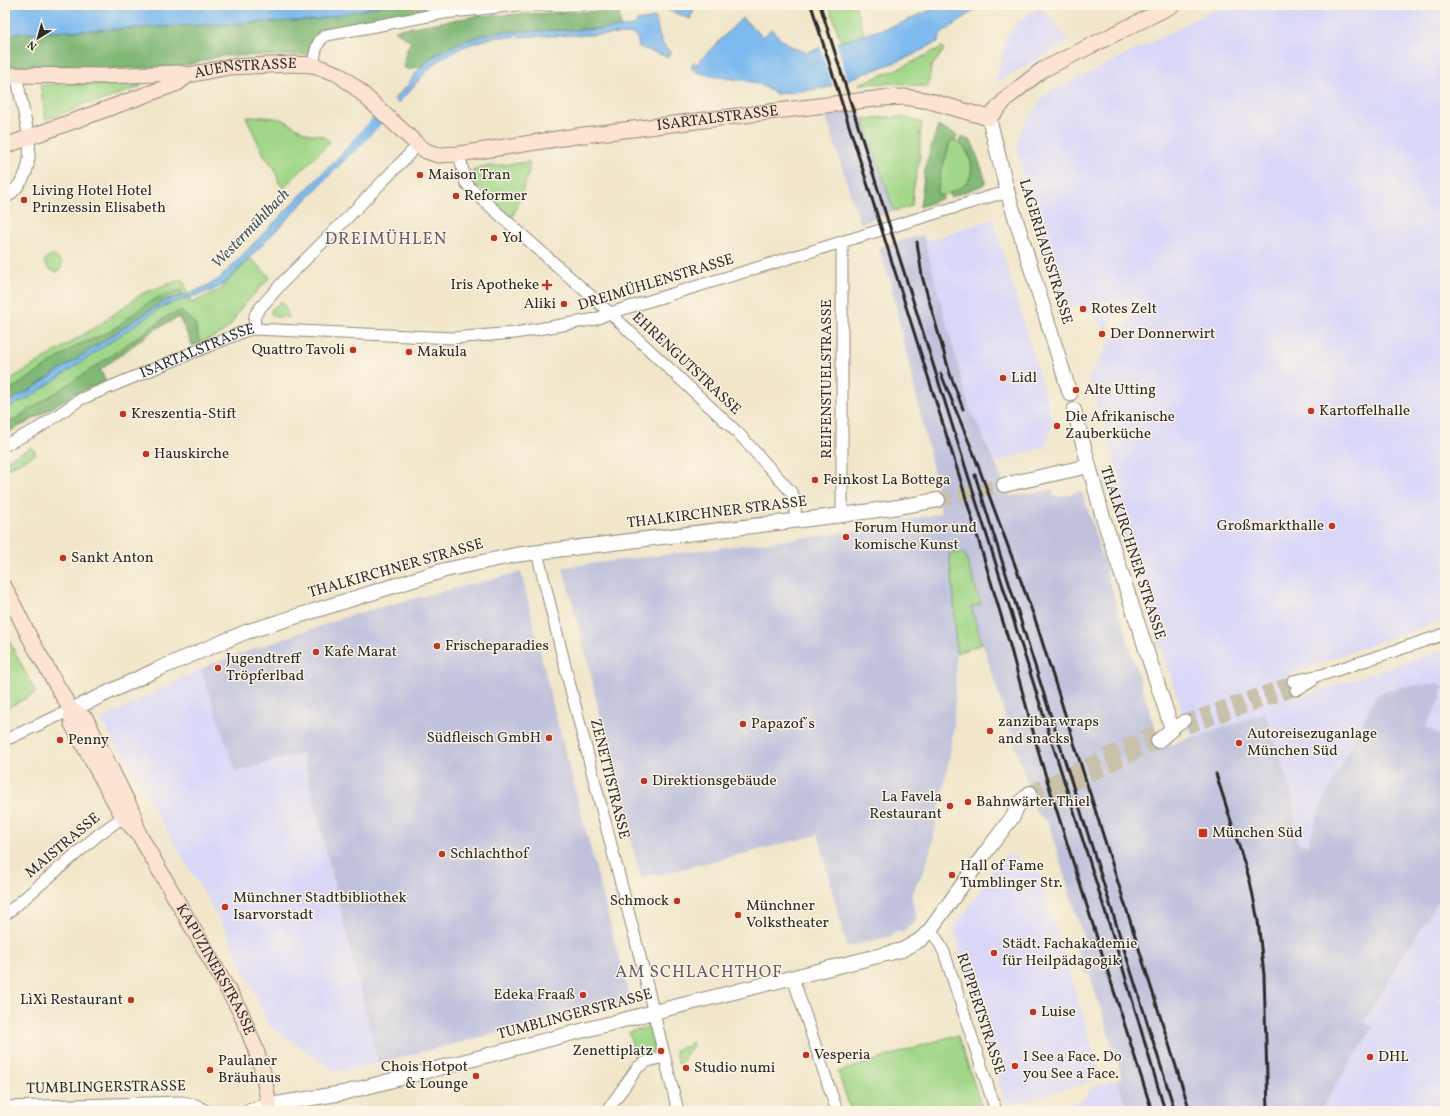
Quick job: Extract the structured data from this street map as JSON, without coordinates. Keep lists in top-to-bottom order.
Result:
{
  "streets": {
    "main road": ["AUENSTRASSE", "ISARTALSTRASSE", "KAPUZINERSTRASSE"],
    "street": [
      "LAGERHAUSSTRASSE",
      "DREIMÜHLENSTRASSE",
      "EHRENGUTSTRASSE",
      "REIFENSTUELSTRASSE",
      "THALKIRCHNER STRASSE",
      "ZENETTISTRASSE",
      "MAISTRASSE",
      "RUPPERTSTRASSE",
      "TUMBLINGERSTRASSE"
    ]
  },
  "crossings": [
    ["AUENSTRASSE", "ISARTALSTRASSE"],
    ["ISARTALSTRASSE", "LAGERHAUSSTRASSE"],
    ["ISARTALSTRASSE", "DREIMÜHLENSTRASSE"],
    ["ISARTALSTRASSE", "EHRENGUTSTRASSE"],
    ["LAGERHAUSSTRASSE", "DREIMÜHLENSTRASSE"],
    ["DREIMÜHLENSTRASSE", "EHRENGUTSTRASSE"],
    ["DREIMÜHLENSTRASSE", "REIFENSTUELSTRASSE"],
    ["EHRENGUTSTRASSE", "THALKIRCHNER STRASSE"],
    ["REIFENSTUELSTRASSE", "THALKIRCHNER STRASSE"],
    ["THALKIRCHNER STRASSE", "ZENETTISTRASSE"],
    ["THALKIRCHNER STRASSE", "KAPUZINERSTRASSE"],
    ["ZENETTISTRASSE", "TUMBLINGERSTRASSE"],
    ["MAISTRASSE", "KAPUZINERSTRASSE"],
    ["KAPUZINERSTRASSE", "TUMBLINGERSTRASSE"],
    ["RUPPERTSTRASSE", "TUMBLINGERSTRASSE"]
  ],
  "districts": ["DREIMÜHLEN", "AM SCHLACHTHOF"],
  "water": ["Westermühlbach"],
  "places": {
    "other": [
      "Maison Tran",
      "Reformer",
      "Living Hotel Hotel Prinzessin Elisabeth",
      "Yol",
      "Aliki",
      "Rotes Zelt",
      "Der Donnerwirt",
      "Quattro Tavoli",
      "Makula",
      "Lidl",
      "Alte Utting",
      "Kartoffelhalle",
      "Kreszentia-Stift",
      "Die Afrikanische Zauberküche",
      "Hauskirche",
      "Feinkost La Bottega",
      "Großmarkthalle",
      "Forum Humor und komische Kunst",
      "Sankt Anton",
      "Frischeparadies",
      "Kafe Marat",
      "Jugendtreff Tröpferlbad",
      "Papazof´s",
      "zanzibar wraps and snacks",
      "Südfleisch GmbH",
      "Penny",
      "Autoreisezuganlage München Süd",
      "Direktionsgebäude",
      "Bahnwärter Thiel",
      "La Favela Restaurant",
      "Schlachthof",
      "Hall of Fame Tumblinger Str.",
      "Schmock",
      "Münchner Stadtbibliothek Isarvorstadt",
      "Münchner Volkstheater",
      "Städt. Fachakademie für Heilpädagogik",
      "Edeka Fraaß",
      "LìXì Restaurant",
      "Luise",
      "Zenettiplatz",
      "Vesperia",
      "DHL",
      "I See a Face. Do you See a Face.",
      "Studio numi",
      "Paulaner Bräuhaus",
      "Chois Hotpot & Lounge"
    ],
    "health": ["Iris Apotheke"],
    "transit": ["München Süd"]
  },
  "north": "bottom left"
}
